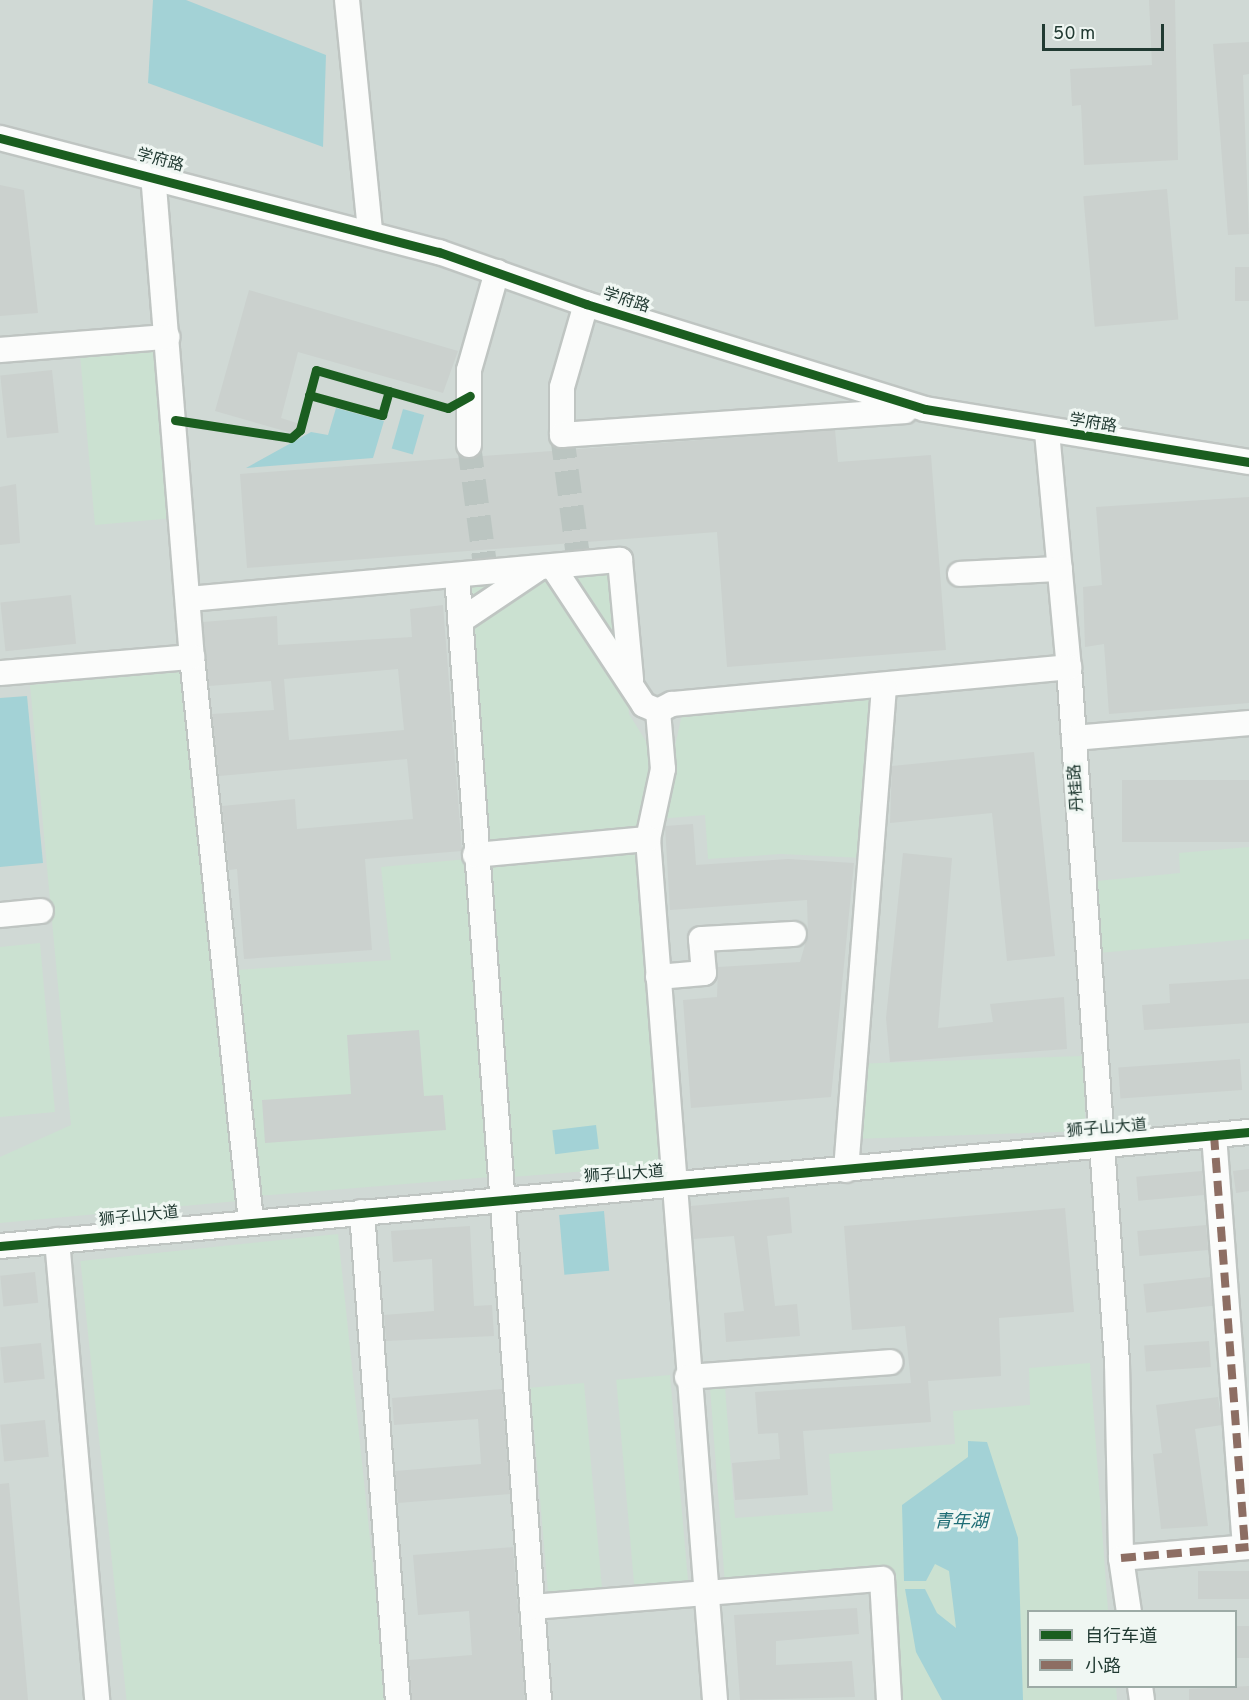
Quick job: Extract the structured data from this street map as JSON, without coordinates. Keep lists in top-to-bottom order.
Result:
{
  "streets": {
    "street": ["学府路", "丹桂路", "狮子山大道"]
  },
  "crossings": [
    ["学府路", "丹桂路"],
    ["丹桂路", "狮子山大道"]
  ],
  "water": ["青年湖"],
  "legend": ["自行车道", "小路"],
  "scale_bar": "50 m"
}
